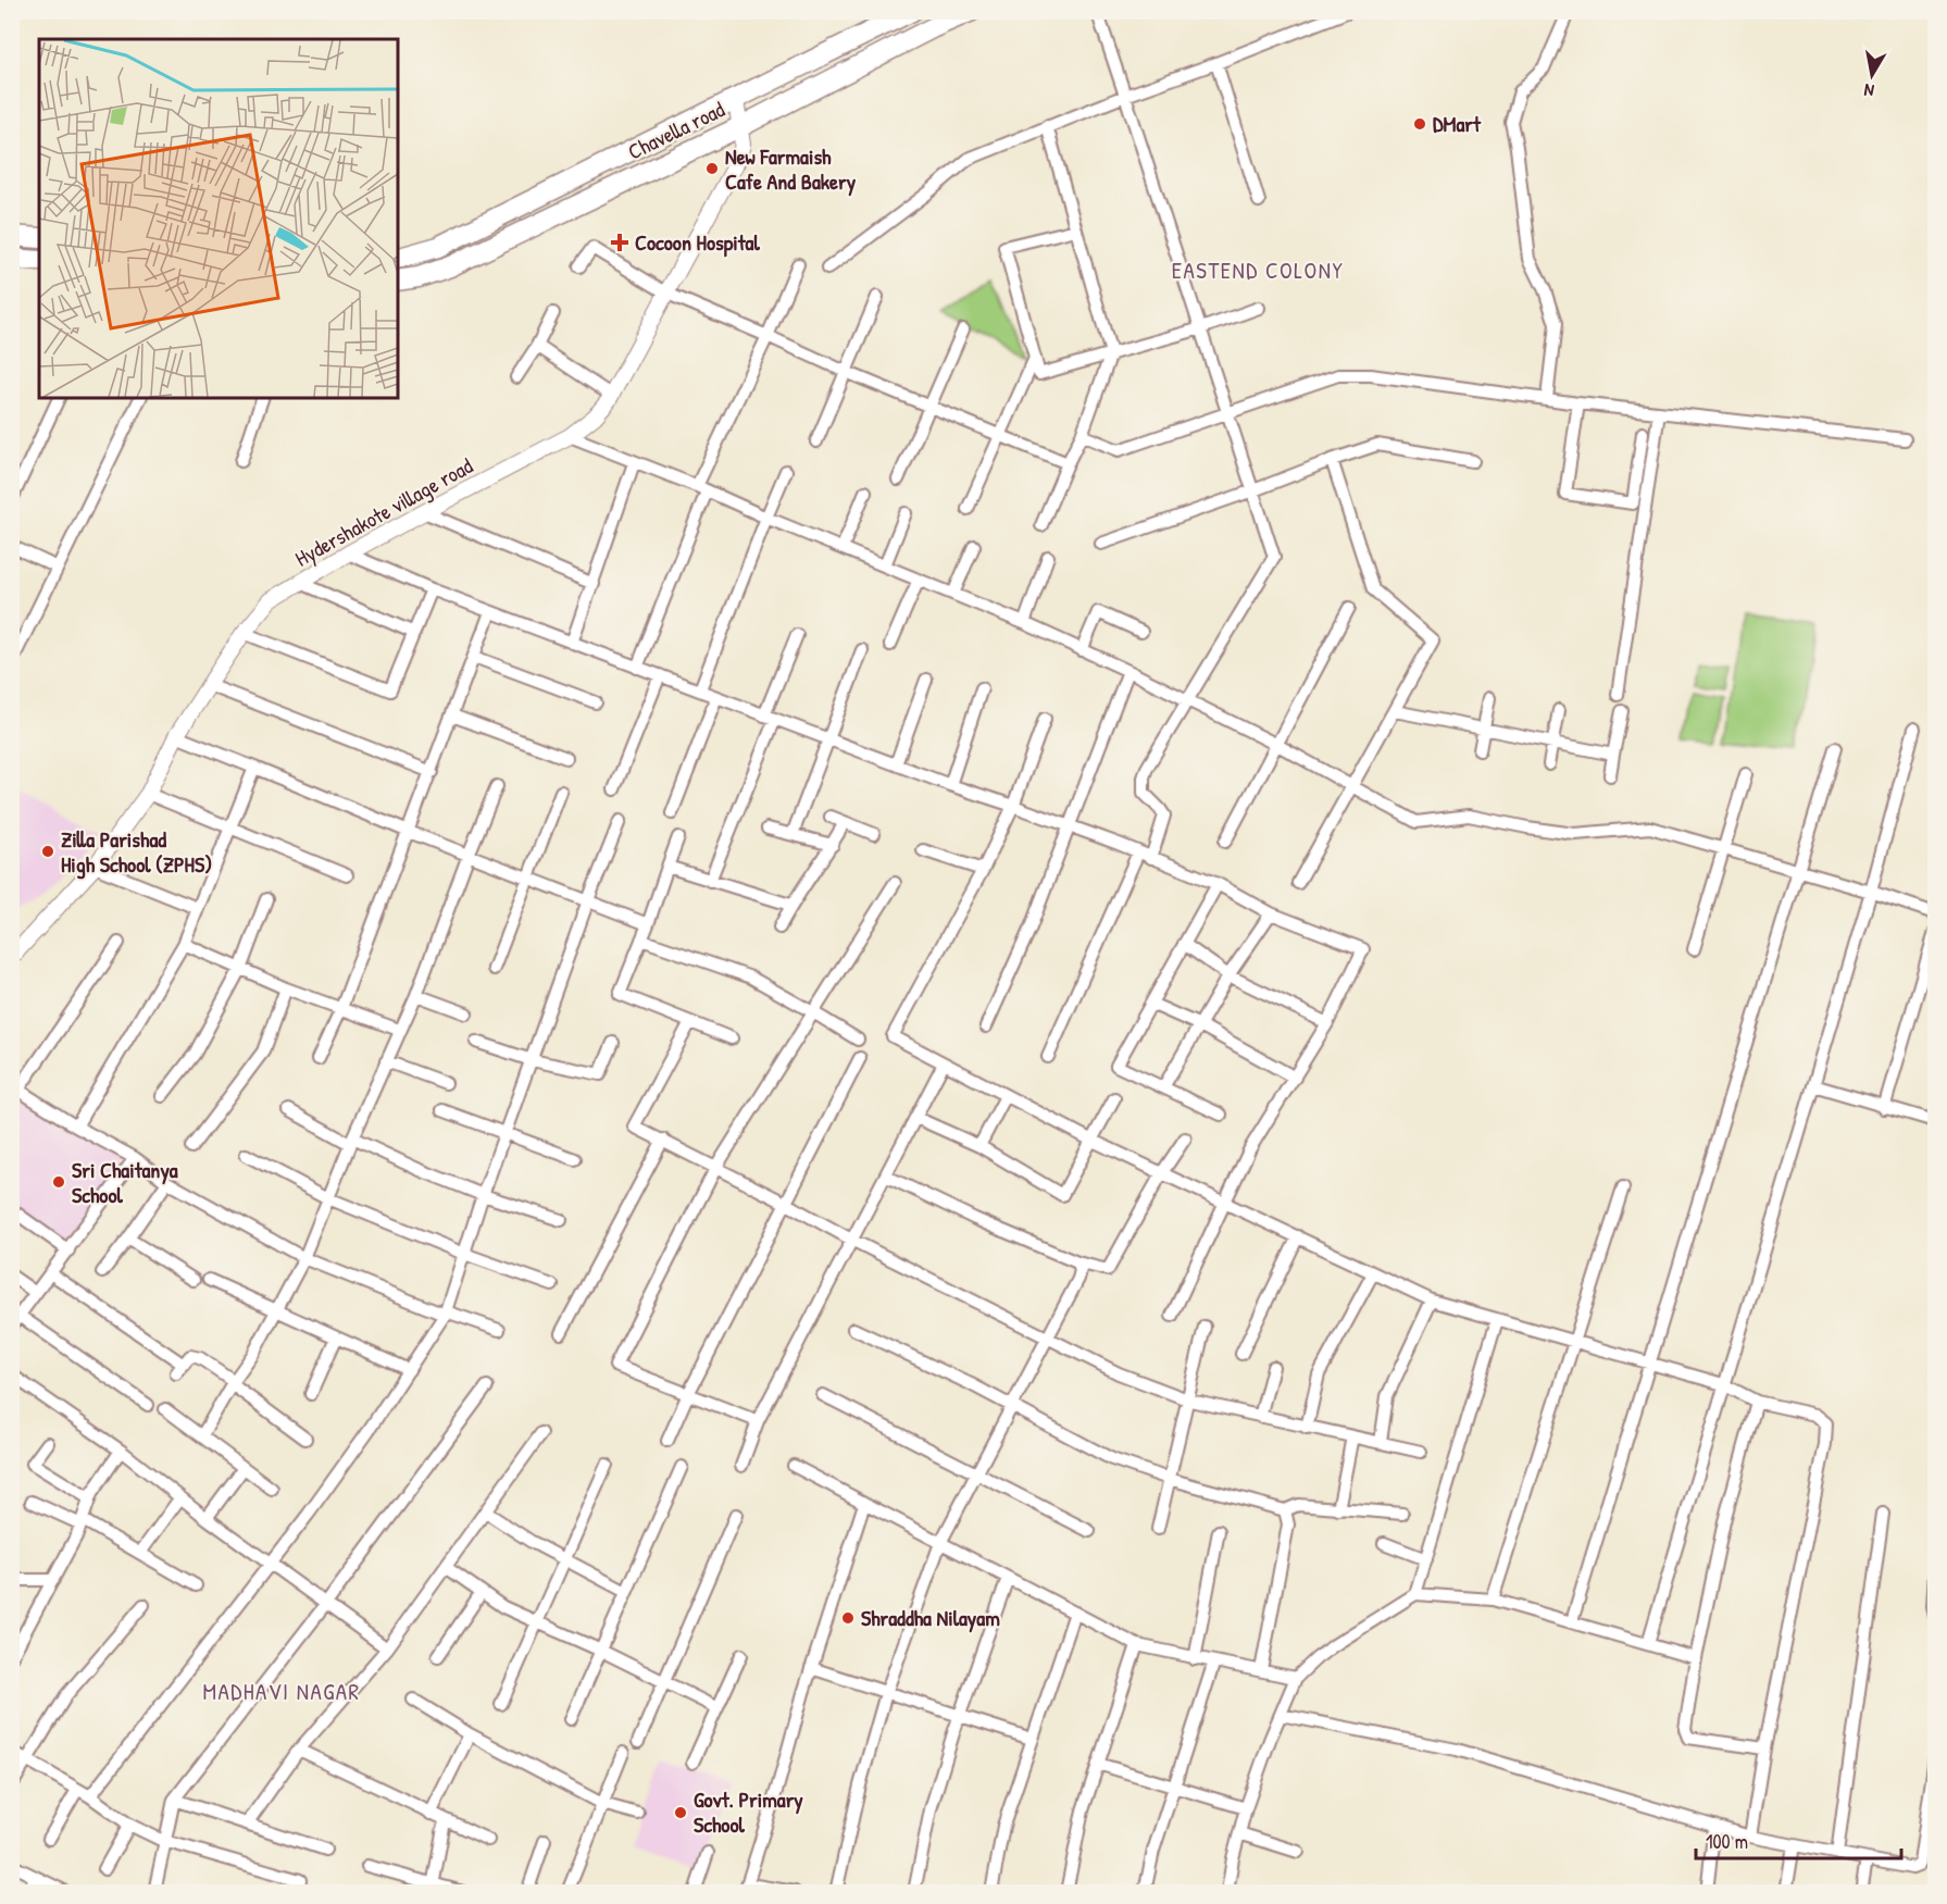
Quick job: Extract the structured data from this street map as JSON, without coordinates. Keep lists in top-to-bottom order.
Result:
{
  "streets": {
    "highway": ["Chavella road"],
    "street": ["Hydershakote village road"]
  },
  "crossings": [
    ["Chavella road", "Hydershakote village road"]
  ],
  "districts": ["EASTEND COLONY", "MADHAVI NAGAR"],
  "places": {
    "other": [
      "DMart",
      "New Farmaish Cafe And Bakery",
      "Zilla Parishad High School (ZPHS)",
      "Sri Chaitanya School",
      "Shraddha Nilayam",
      "Govt. Primary School"
    ],
    "health": ["Cocoon Hospital"]
  },
  "scale_bar": "100 m",
  "north": "bottom"
}
